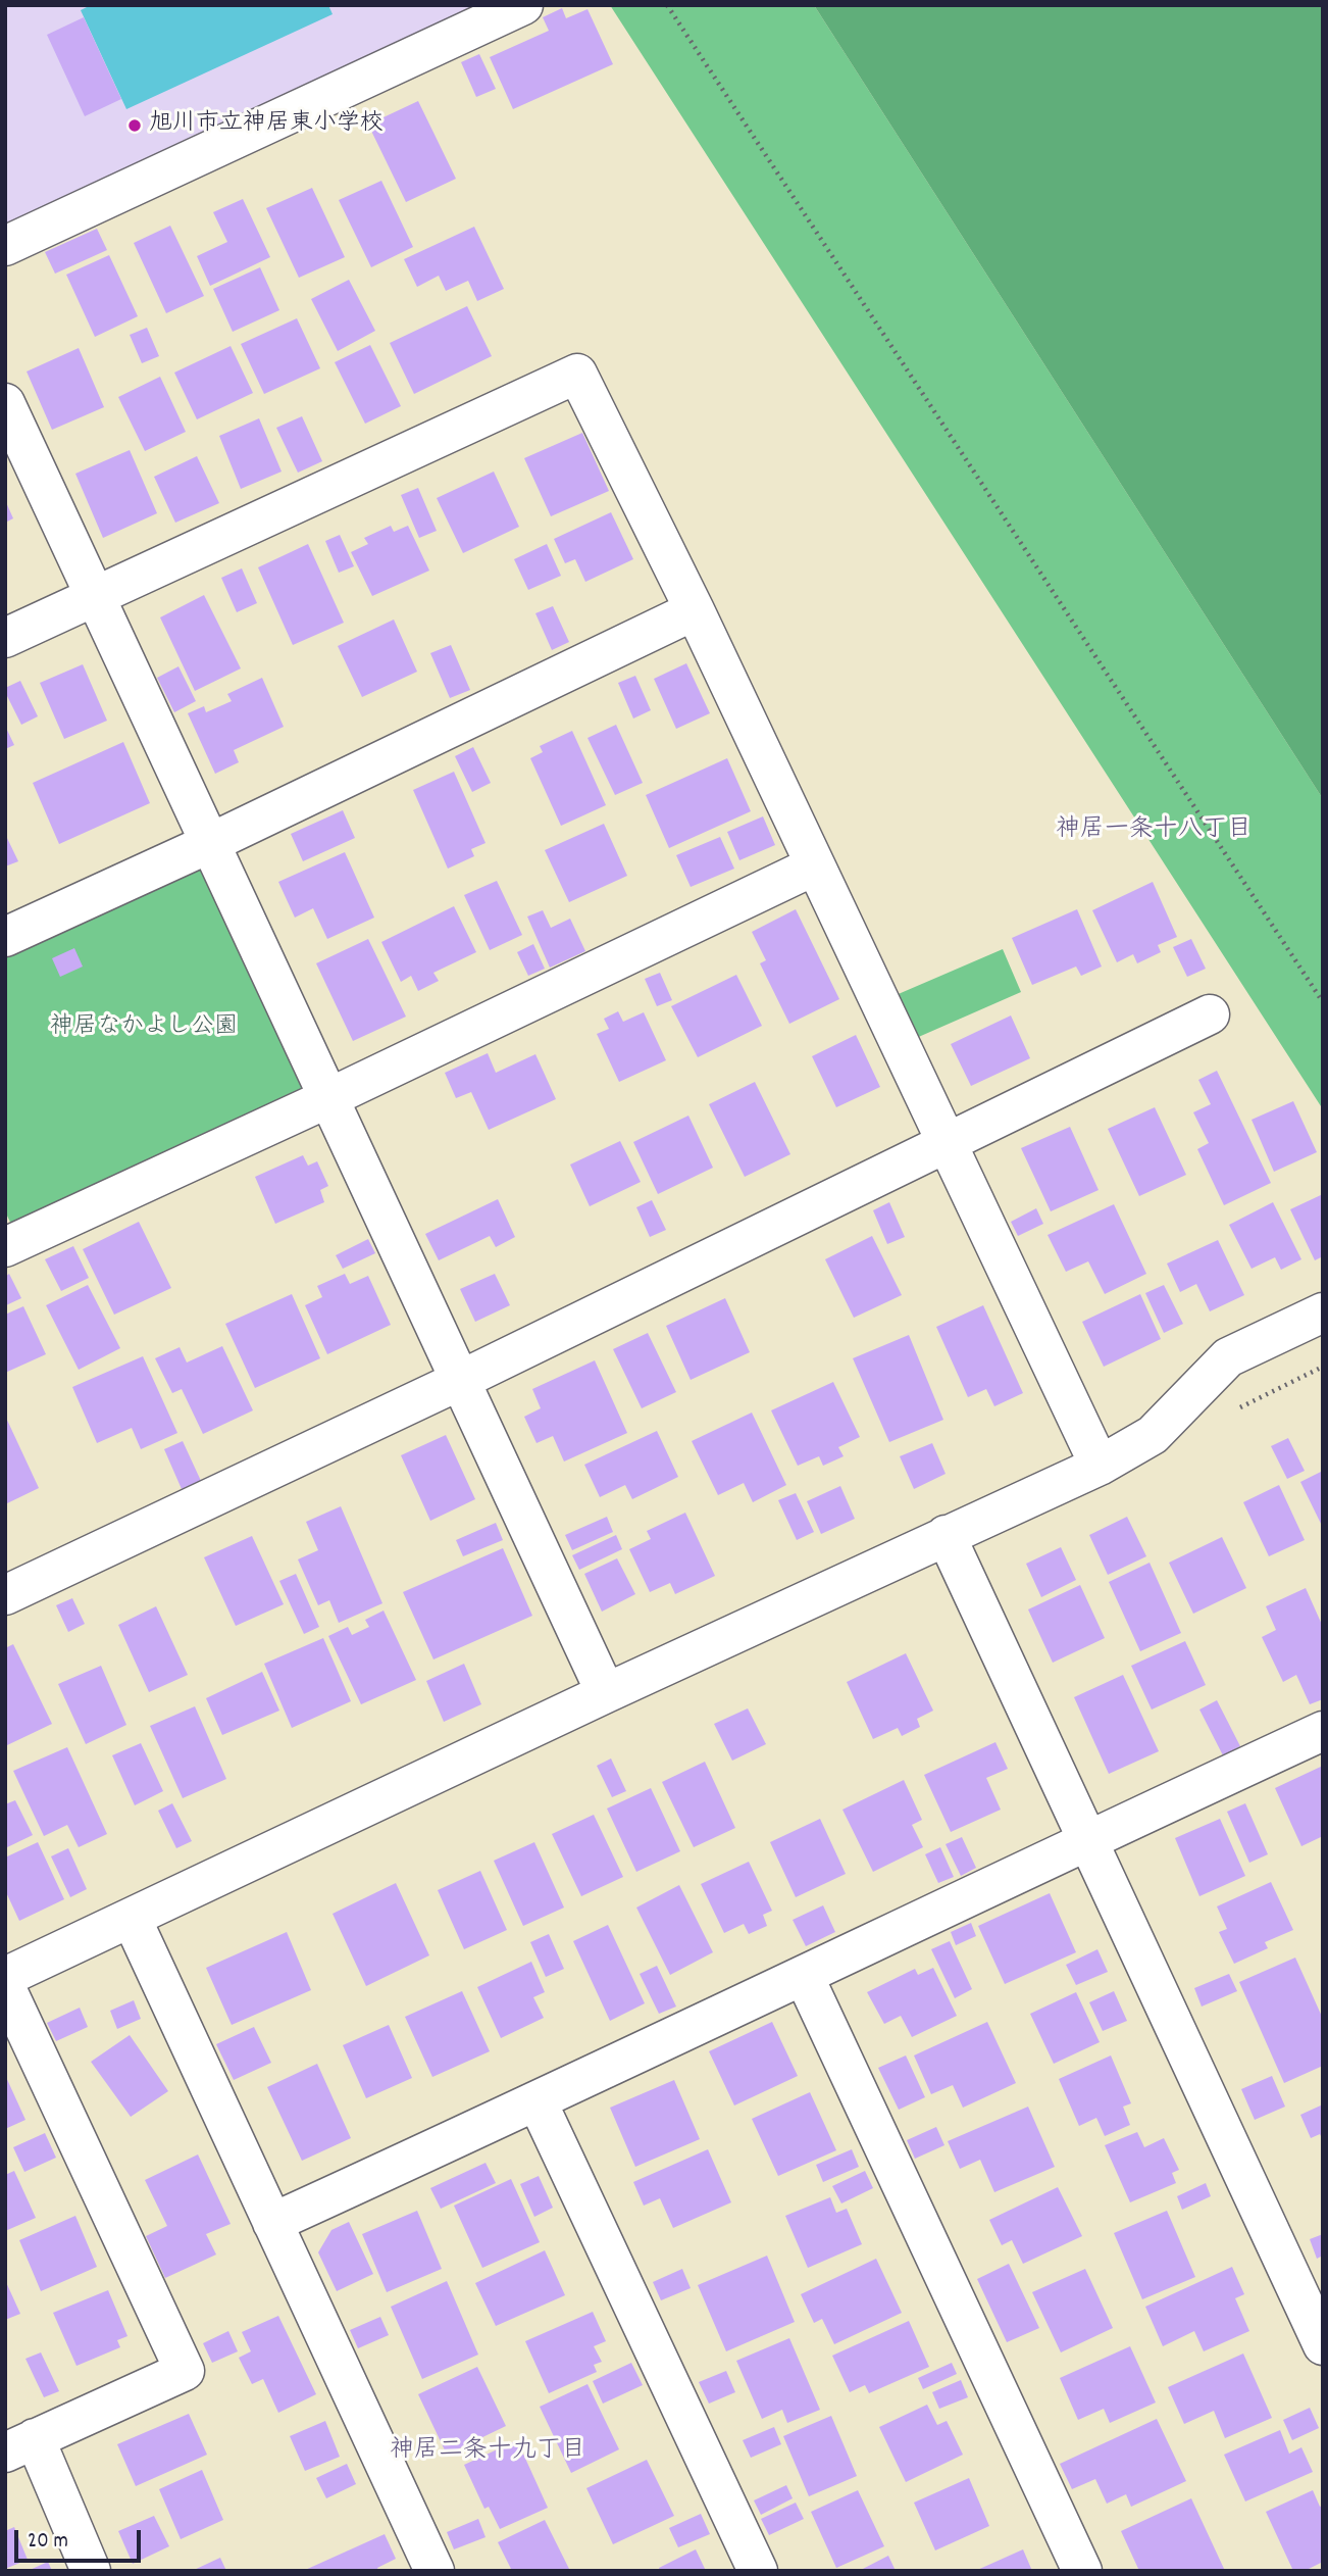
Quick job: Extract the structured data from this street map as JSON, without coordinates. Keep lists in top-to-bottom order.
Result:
{
  "districts": ["神居一条十八丁目", "神居二条十九丁目"],
  "parks": ["神居なかよし公園"],
  "places": ["旭川市立神居東小学校"],
  "scale_bar": "20 m"
}
